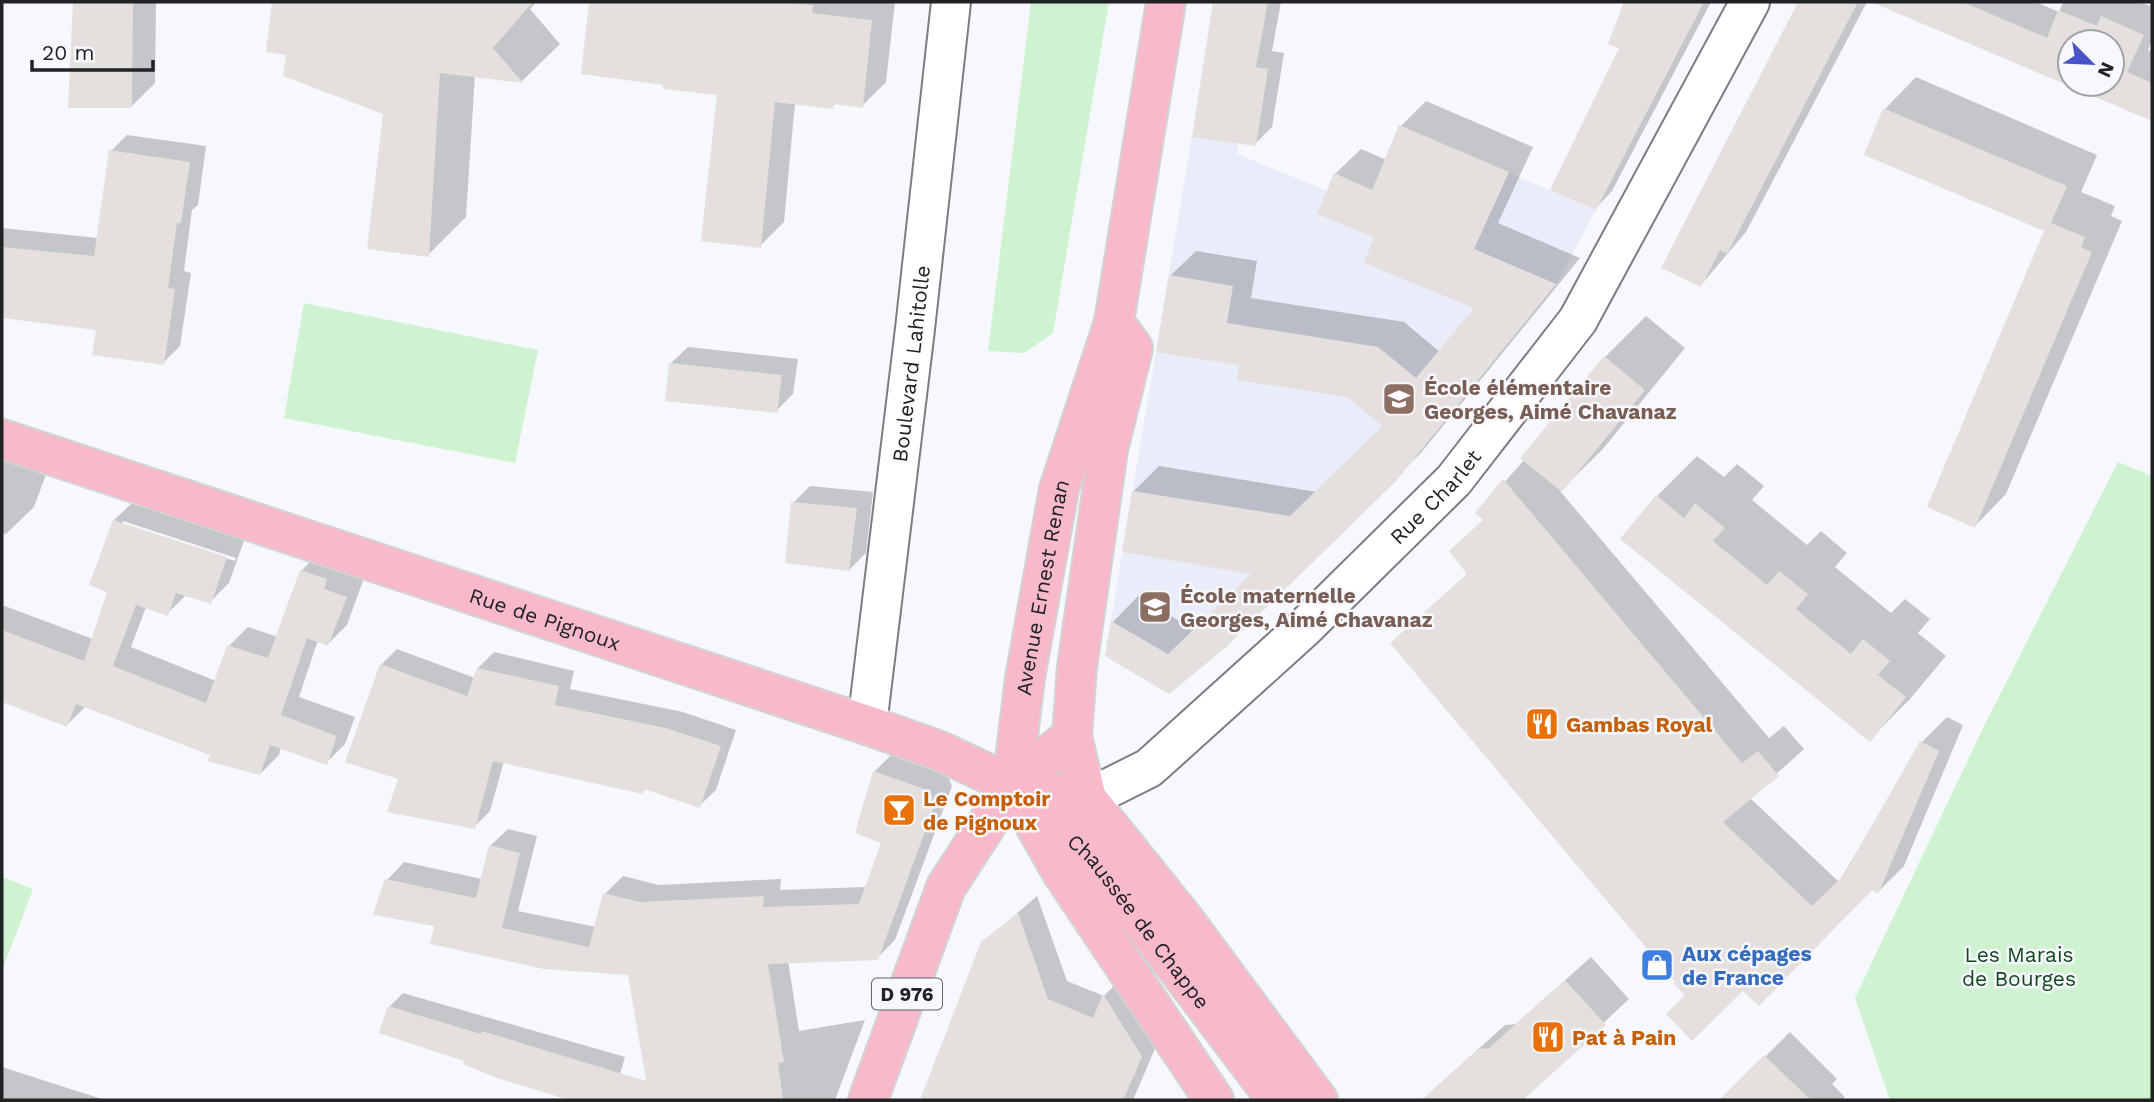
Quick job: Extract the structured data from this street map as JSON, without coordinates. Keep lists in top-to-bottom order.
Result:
{
  "streets": {
    "main road": [
      "Avenue Ernest Renan",
      "Rue de Pignoux",
      "Chaussée de Chappe",
      "D 976"
    ],
    "street": ["Boulevard Lahitolle", "Rue Charlet"]
  },
  "crossings": [
    ["Boulevard Lahitolle", "Rue de Pignoux"],
    ["Rue Charlet", "Avenue Ernest Renan"],
    ["Rue Charlet", "Rue de Pignoux"],
    ["Rue Charlet", "Chaussée de Chappe"],
    ["Avenue Ernest Renan", "Rue de Pignoux"],
    ["Avenue Ernest Renan", "Chaussée de Chappe"],
    ["Avenue Ernest Renan", "D 976"],
    ["Rue de Pignoux", "Chaussée de Chappe"],
    ["Rue de Pignoux", "D 976"],
    ["Chaussée de Chappe", "D 976"]
  ],
  "parks": ["Les Marais de Bourges"],
  "places": {
    "school or university": ["École élémentaire Georges, Aimé Chavanaz", "École maternelle Georges, Aimé Chavanaz"],
    "restaurant": ["Gambas Royal", "Pat à Pain"],
    "bar": ["Le Comptoir de Pignoux"],
    "shop": ["Aux cépages de France"]
  },
  "scale_bar": "20 m",
  "north": "bottom right"
}
